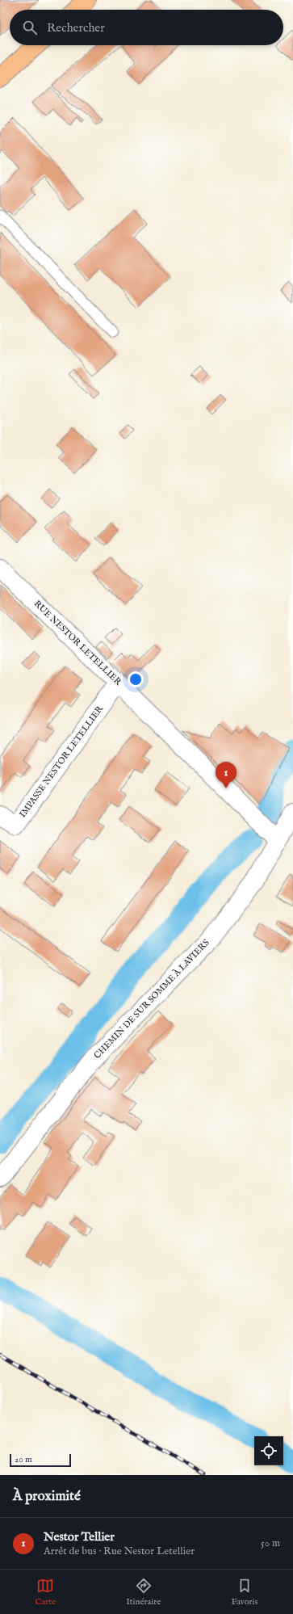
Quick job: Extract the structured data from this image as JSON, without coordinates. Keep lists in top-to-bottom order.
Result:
{
  "streets": {
    "street": ["RUE NESTOR LETELLIER", "IMPASSE NESTOR LETELLIER", "CHEMIN DE SUR SOMME À LAVIERS"]
  },
  "crossings": [
    ["RUE NESTOR LETELLIER", "IMPASSE NESTOR LETELLIER"],
    ["RUE NESTOR LETELLIER", "CHEMIN DE SUR SOMME À LAVIERS"]
  ],
  "scale_bar": "20 m",
  "page": {
    "search": "Rechercher",
    "pins": "1",
    "scale": "20 m",
    "heading": "À proximité",
    "list": [
      {
        "mark": "1",
        "name": "Nestor Tellier",
        "note": "Arrêt de bus · Rue Nestor Letellier",
        "value": "50 m"
      }
    ],
    "nav": ["Carte", "Itinéraire", "Favoris"]
  }
}
